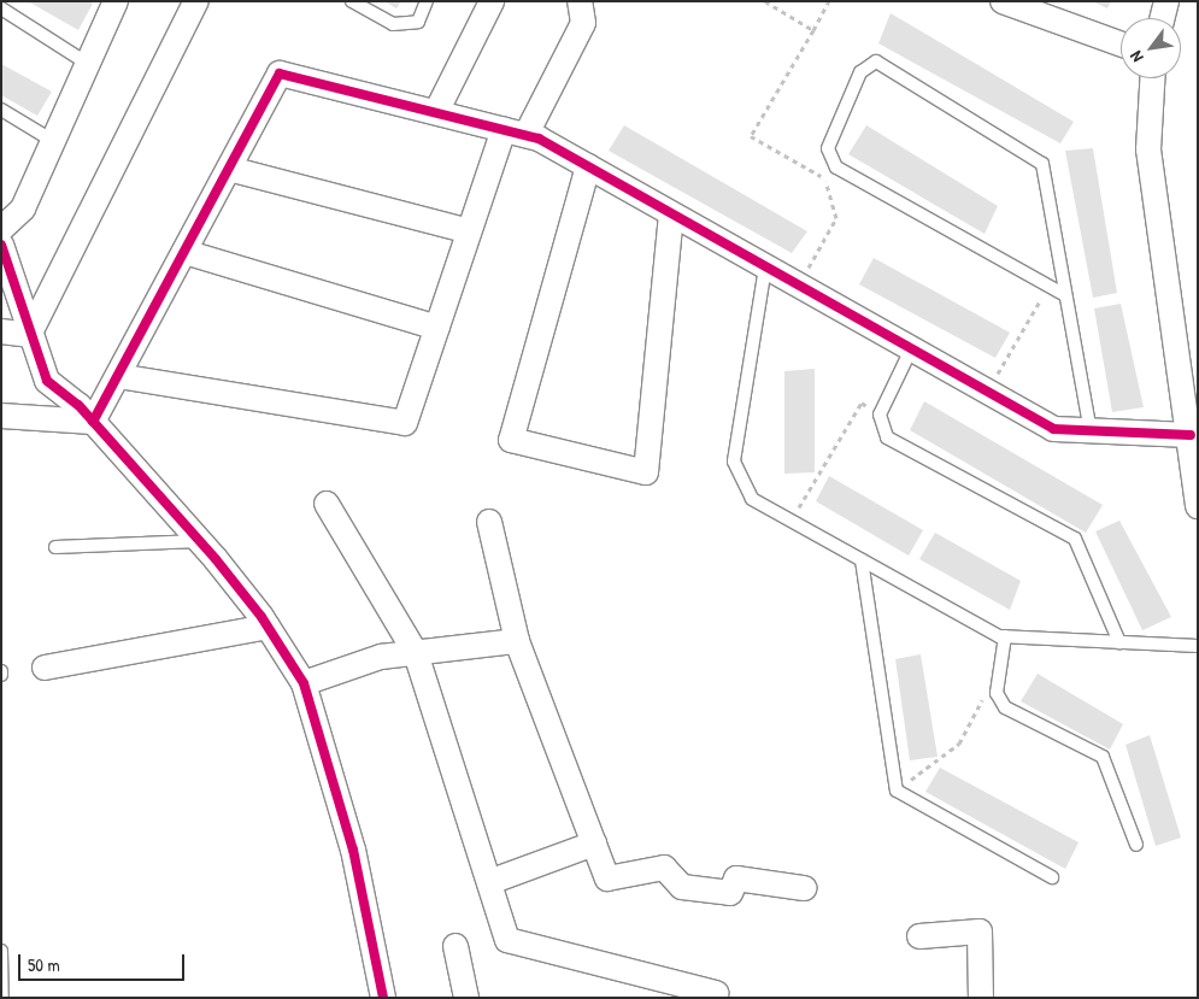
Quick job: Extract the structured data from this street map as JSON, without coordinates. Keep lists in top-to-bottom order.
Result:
{
  "scale_bar": "50 m",
  "north": "bottom left"
}
